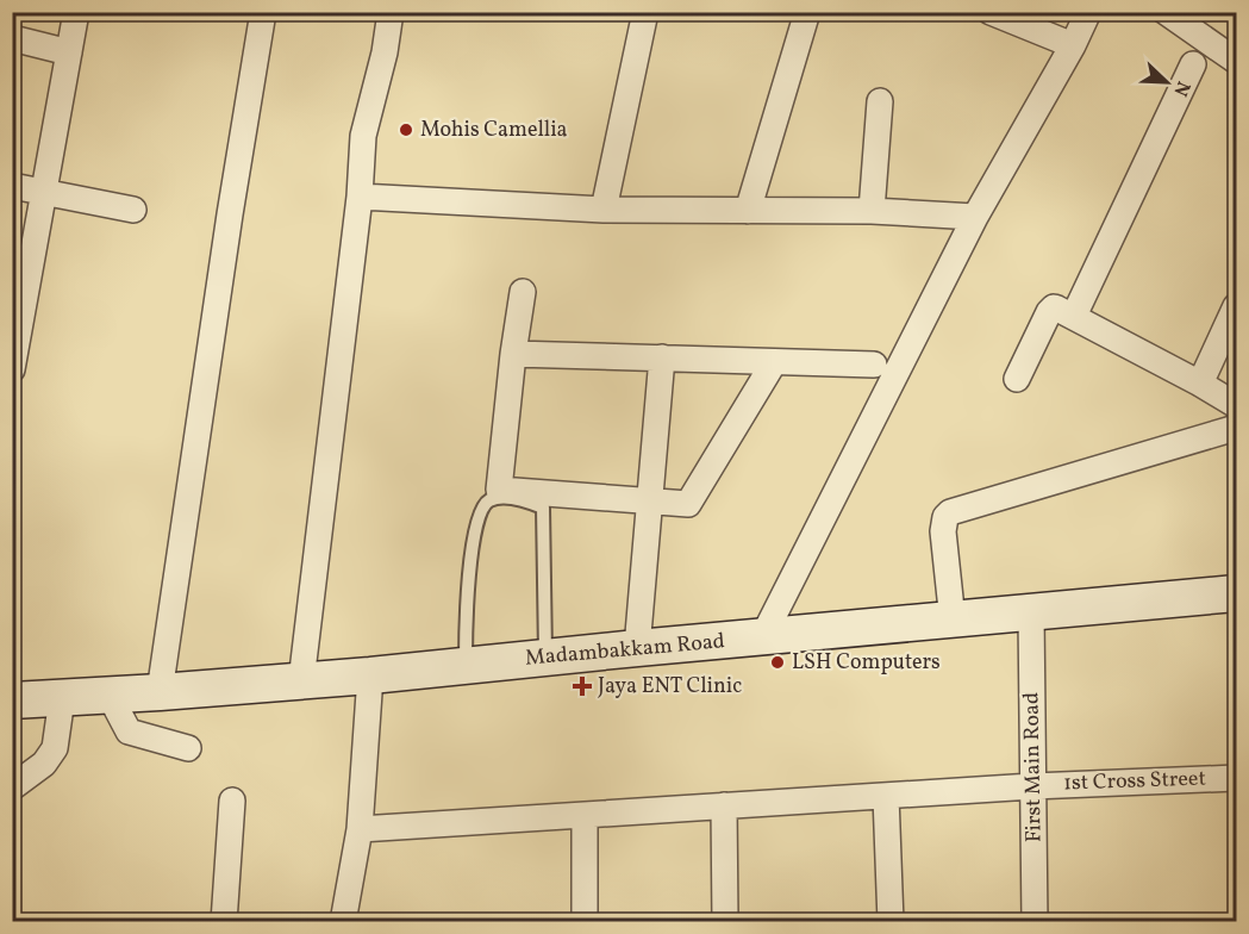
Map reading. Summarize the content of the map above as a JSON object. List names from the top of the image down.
{
  "streets": {
    "street": ["Madambakkam Road", "First Main Road", "1st Cross Street"]
  },
  "crossings": [
    ["Madambakkam Road", "First Main Road"],
    ["First Main Road", "1st Cross Street"]
  ],
  "places": {
    "other": ["Mohis Camellia", "LSH Computers"],
    "health": ["Jaya ENT Clinic"]
  },
  "north": "bottom right"
}
